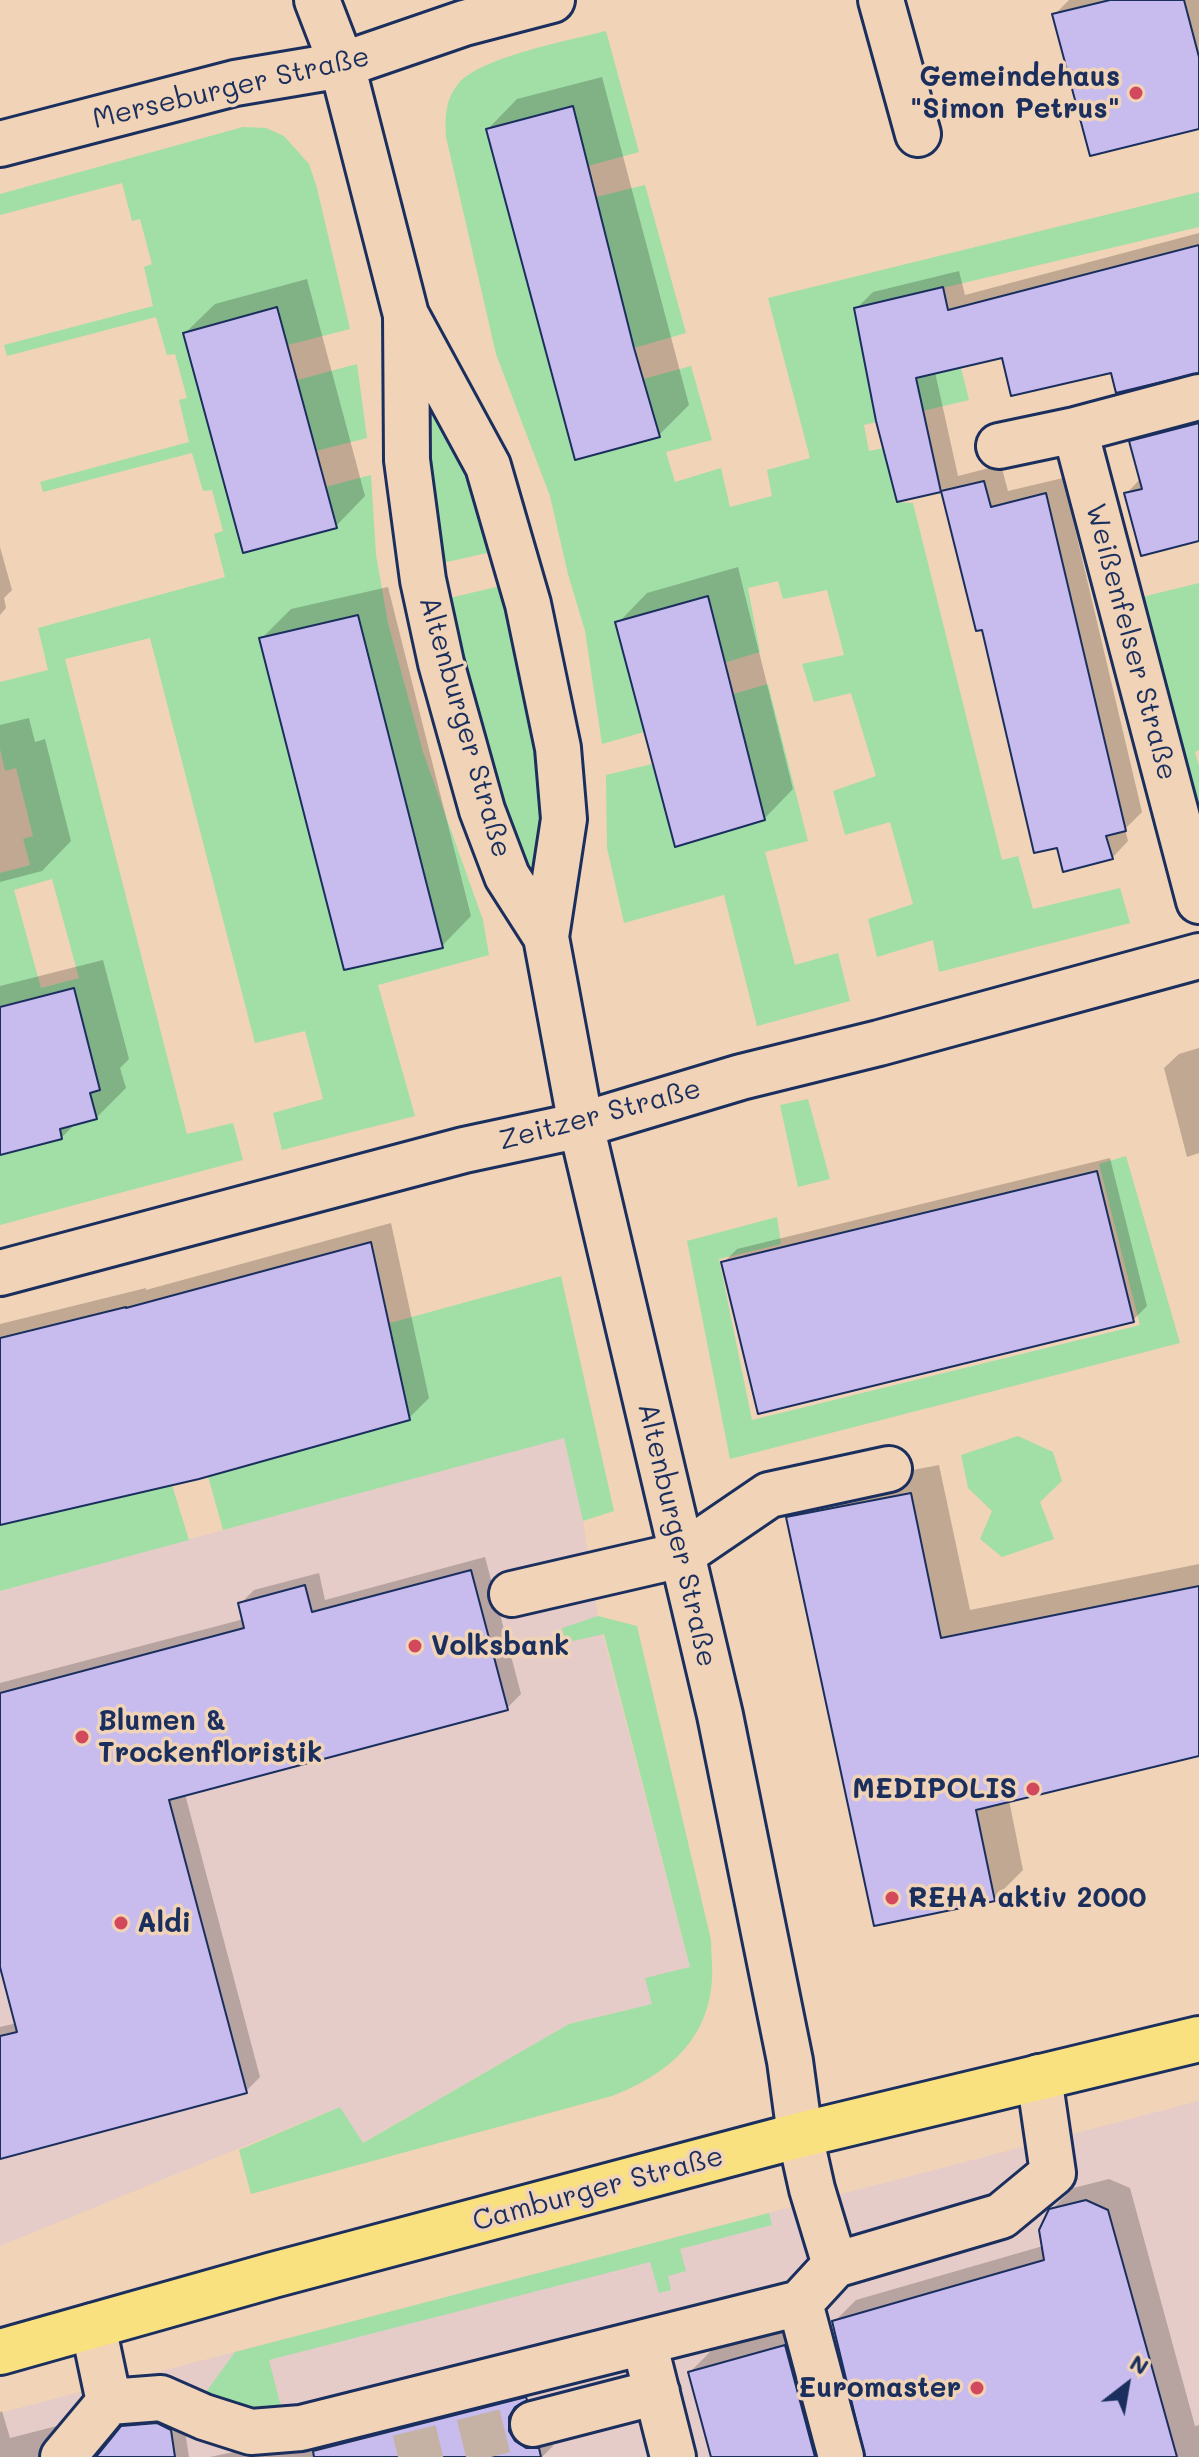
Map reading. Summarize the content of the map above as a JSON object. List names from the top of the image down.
{
  "streets": {
    "main road": ["Camburger Straße"],
    "street": [
      "Merseburger Straße",
      "Weißenfelser Straße",
      "Altenburger Straße",
      "Zeitzer Straße"
    ]
  },
  "crossings": [
    ["Merseburger Straße", "Altenburger Straße"],
    ["Altenburger Straße", "Zeitzer Straße"],
    ["Altenburger Straße", "Camburger Straße"]
  ],
  "places": [
    "Gemeindehaus \"Simon Petrus\"",
    "Volksbank",
    "Blumen & Trockenfloristik",
    "MEDIPOLIS",
    "REHA aktiv 2000",
    "Aldi",
    "Euromaster"
  ],
  "north": "top right"
}
